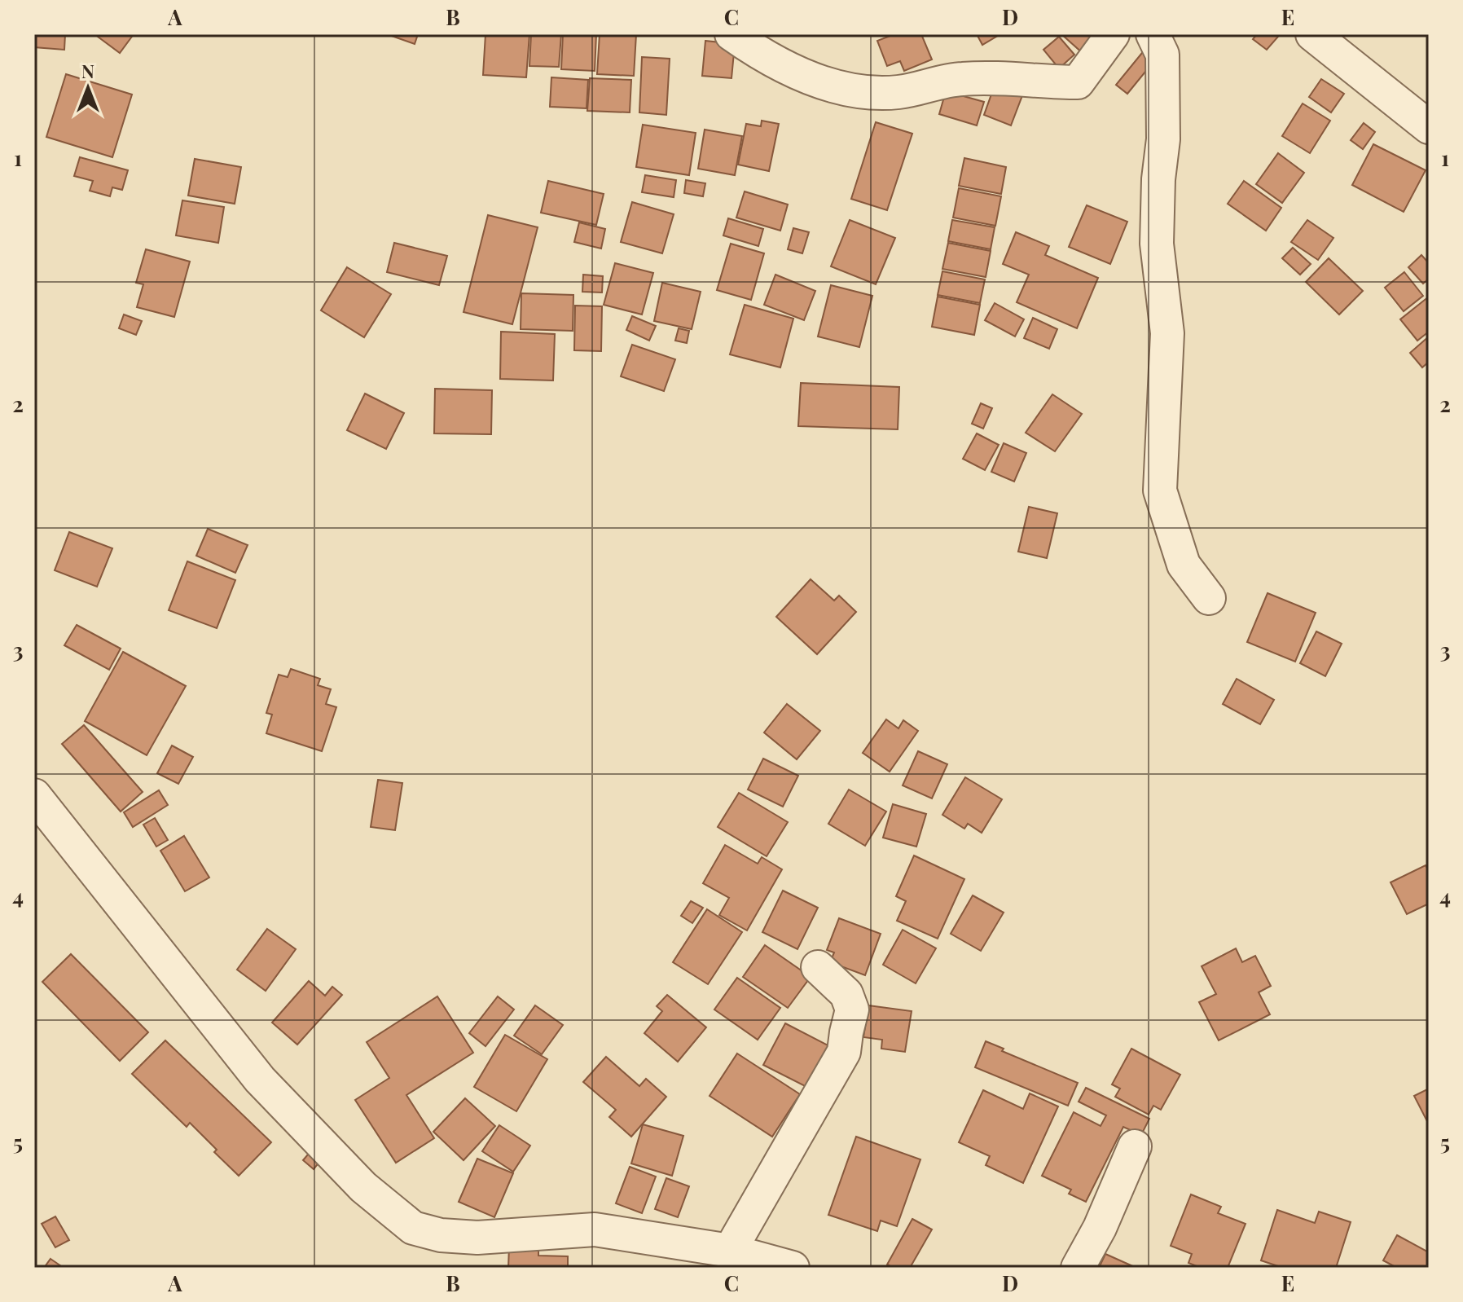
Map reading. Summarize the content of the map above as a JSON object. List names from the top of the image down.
{
  "north": "top",
  "grid": {
    "columns": [
      "A",
      "B",
      "C",
      "D",
      "E"
    ],
    "rows": [
      "1",
      "2",
      "3",
      "4",
      "5"
    ]
  }
}
